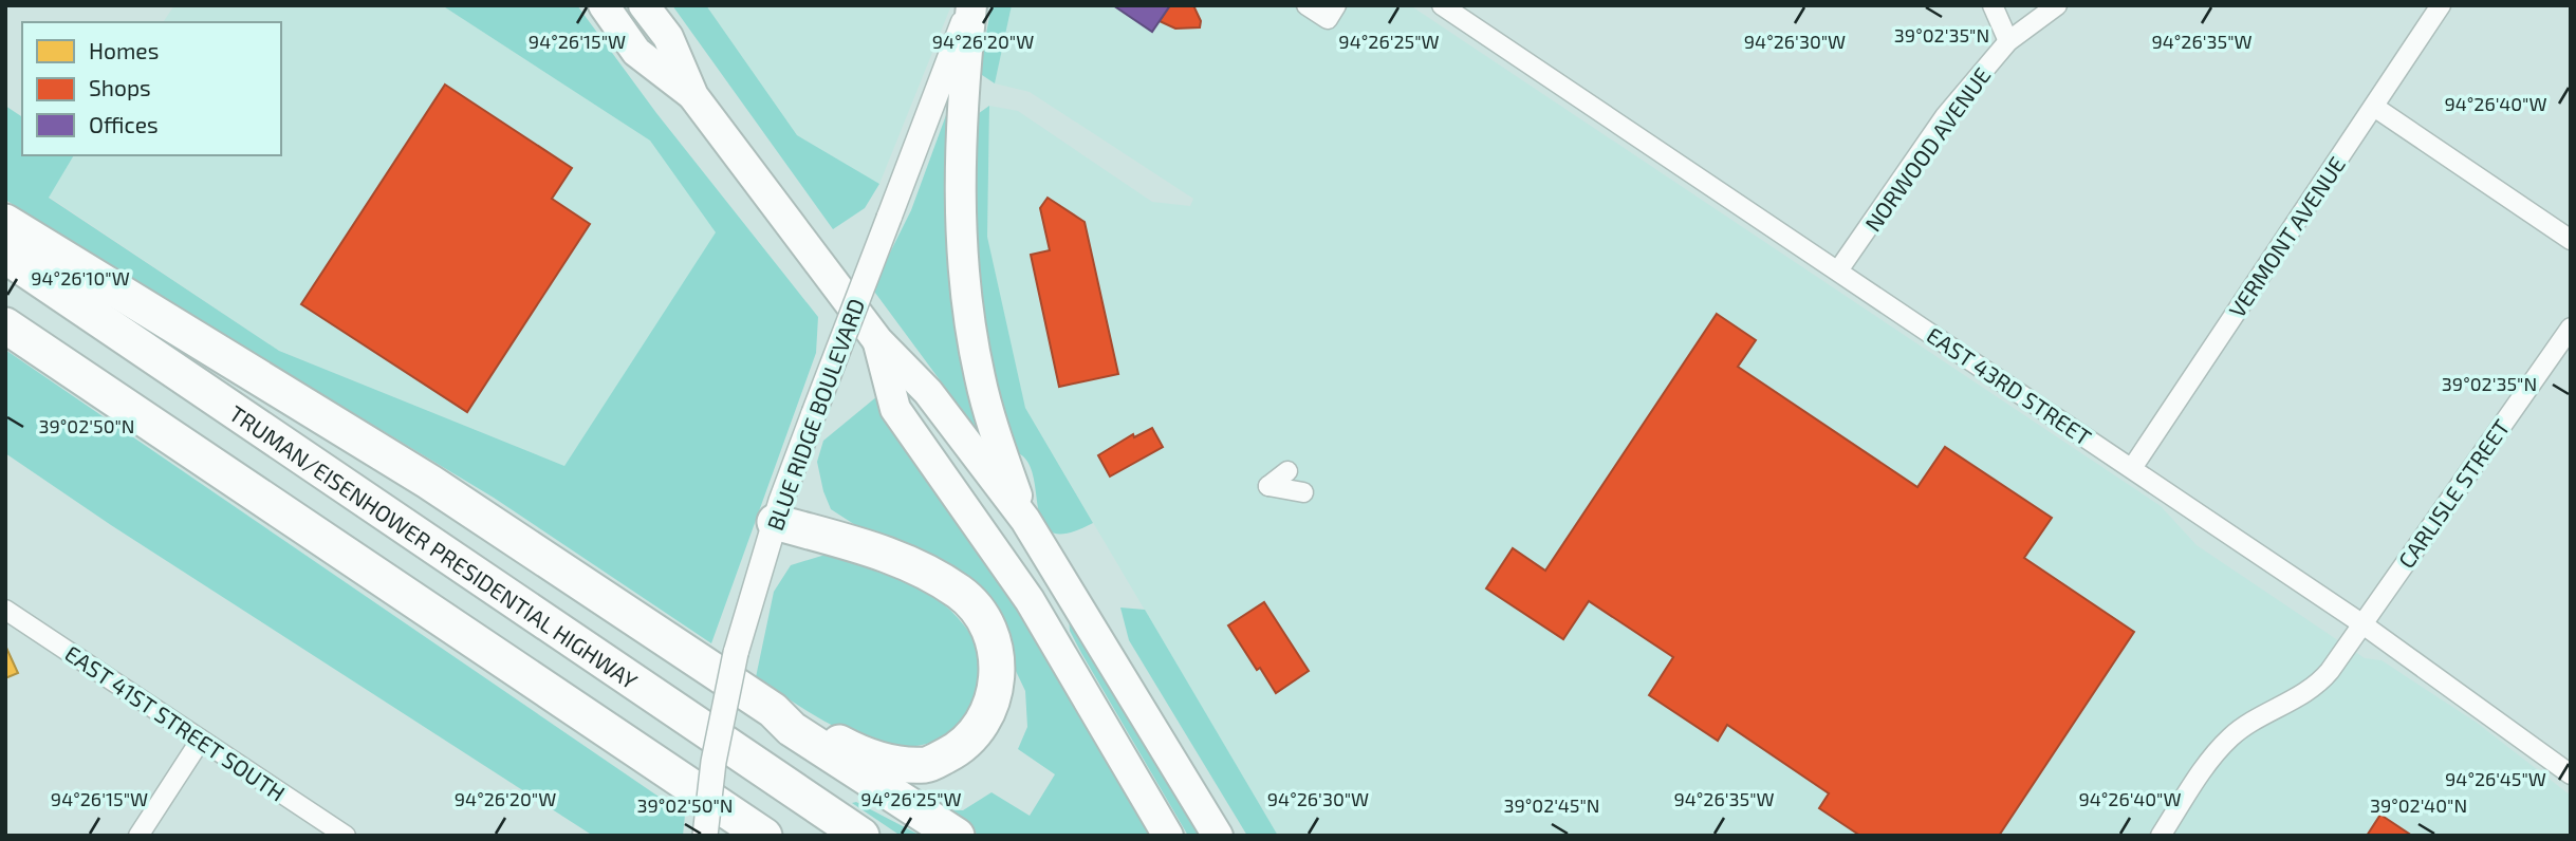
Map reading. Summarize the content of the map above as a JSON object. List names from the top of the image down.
{
  "streets": {
    "highway": ["TRUMAN/EISENHOWER PRESIDENTIAL HIGHWAY"],
    "street": [
      "NORWOOD AVENUE",
      "VERMONT AVENUE",
      "EAST 43RD STREET",
      "BLUE RIDGE BOULEVARD",
      "CARLISLE STREET",
      "EAST 41ST STREET SOUTH"
    ]
  },
  "crossings": [
    ["NORWOOD AVENUE", "EAST 43RD STREET"],
    ["VERMONT AVENUE", "EAST 43RD STREET"],
    ["EAST 43RD STREET", "CARLISLE STREET"]
  ],
  "legend": ["Homes", "Shops", "Offices"],
  "coordinates": [
    "39°02'35\"N",
    "94°26'25\"W",
    "94°26'30\"W",
    "94°26'15\"W",
    "94°26'20\"W",
    "94°26'35\"W",
    "94°26'40\"W",
    "94°26'10\"W",
    "39°02'50\"N",
    "94°26'45\"W",
    "39°02'45\"N",
    "39°02'40\"N"
  ]
}
